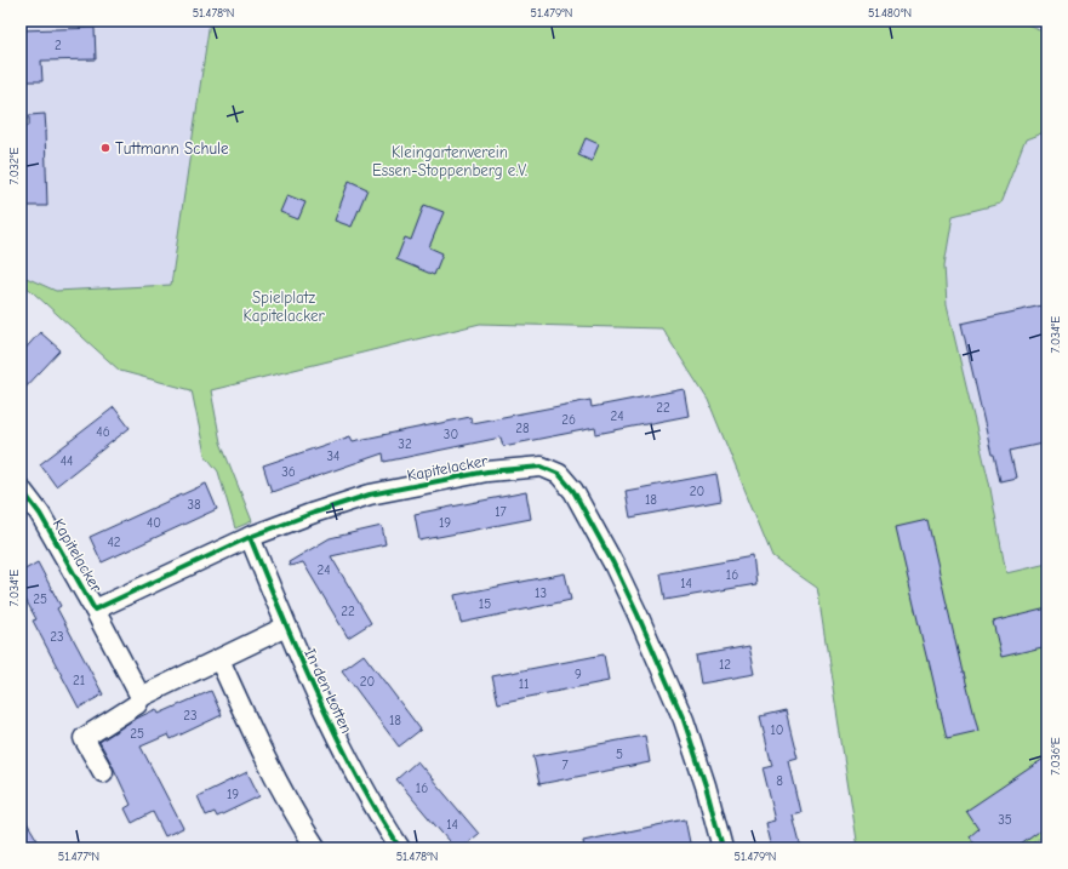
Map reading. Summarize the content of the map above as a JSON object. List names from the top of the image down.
{
  "streets": {
    "street": ["Kapitelacker", "In den Lotten"]
  },
  "crossings": [
    ["Kapitelacker", "In den Lotten"]
  ],
  "parks": ["Kleingartenverein Essen-Stoppenberg e.V.", "Spielplatz Kapitelacker"],
  "places": ["Tuttmann Schule"],
  "house_numbers": [
    "2",
    "22",
    "24",
    "26",
    "28",
    "46",
    "30",
    "32",
    "34",
    "44",
    "36",
    "20",
    "18",
    "38",
    "17",
    "40",
    "19",
    "42",
    "24",
    "16",
    "14",
    "13",
    "25",
    "15",
    "22",
    "23",
    "12",
    "9",
    "21",
    "20",
    "11",
    "23",
    "18",
    "10",
    "25",
    "5",
    "7",
    "8",
    "16",
    "19",
    "35",
    "14"
  ],
  "coordinates": [
    "51.478°N",
    "51.479°N",
    "51.480°N",
    "7.032°E",
    "7.034°E",
    "7.036°E",
    "51.477°N"
  ]
}
